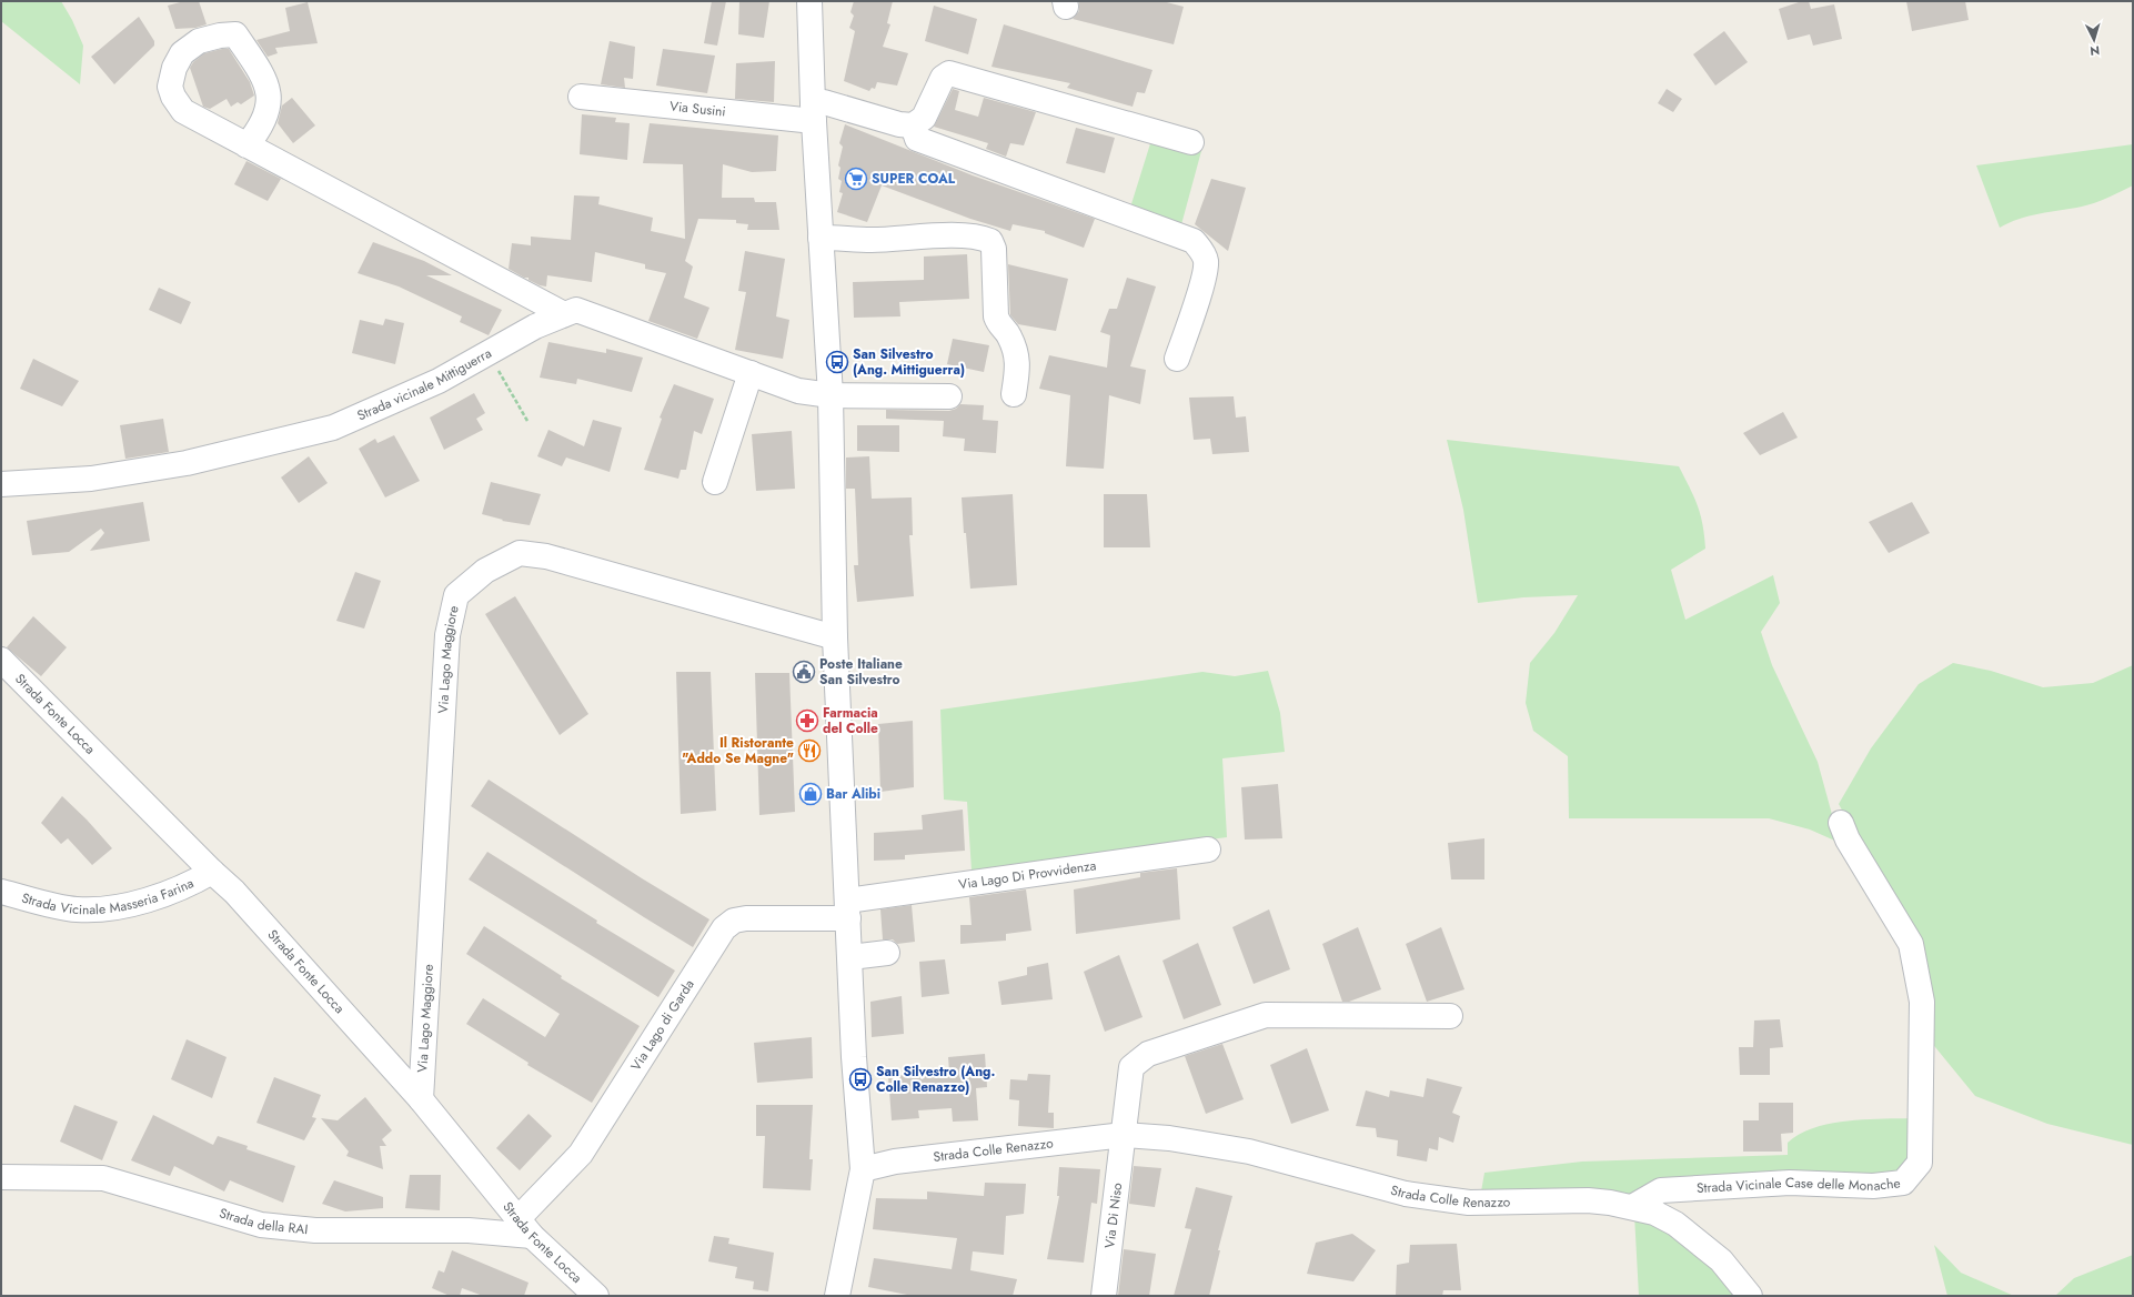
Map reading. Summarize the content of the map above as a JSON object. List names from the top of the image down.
{
  "streets": {
    "street": [
      "Via Susini",
      "Strada vicinale Mittiguerra",
      "Via Lago Maggiore",
      "Strada Fonte Locca",
      "Via Lago Di Provvidenza",
      "Strada Vicinale Masseria Farina",
      "Via Lago di Garda",
      "Strada Colle Renazzo",
      "Strada Vicinale Case delle Monache",
      "Via Di Niso",
      "Strada della RAI"
    ]
  },
  "crossings": [
    ["Via Lago Maggiore", "Strada Fonte Locca"],
    ["Strada Fonte Locca", "Strada Vicinale Masseria Farina"],
    ["Strada Fonte Locca", "Via Lago di Garda"],
    ["Strada Fonte Locca", "Strada della RAI"],
    ["Via Lago Di Provvidenza", "Via Lago di Garda"],
    ["Via Lago di Garda", "Strada della RAI"],
    ["Strada Colle Renazzo", "Strada Vicinale Case delle Monache"],
    ["Strada Colle Renazzo", "Via Di Niso"]
  ],
  "places": {
    "supermarket": ["SUPER COAL"],
    "bus stop": ["San Silvestro (Ang. Mittiguerra)", "San Silvestro (Ang. Colle Renazzo)"],
    "public building": ["Poste Italiane San Silvestro"],
    "pharmacy": ["Farmacia del Colle"],
    "restaurant": ["Il Ristorante \"Addo Se Magne\""],
    "shop": ["Bar Alibi"]
  },
  "north": "bottom"
}
